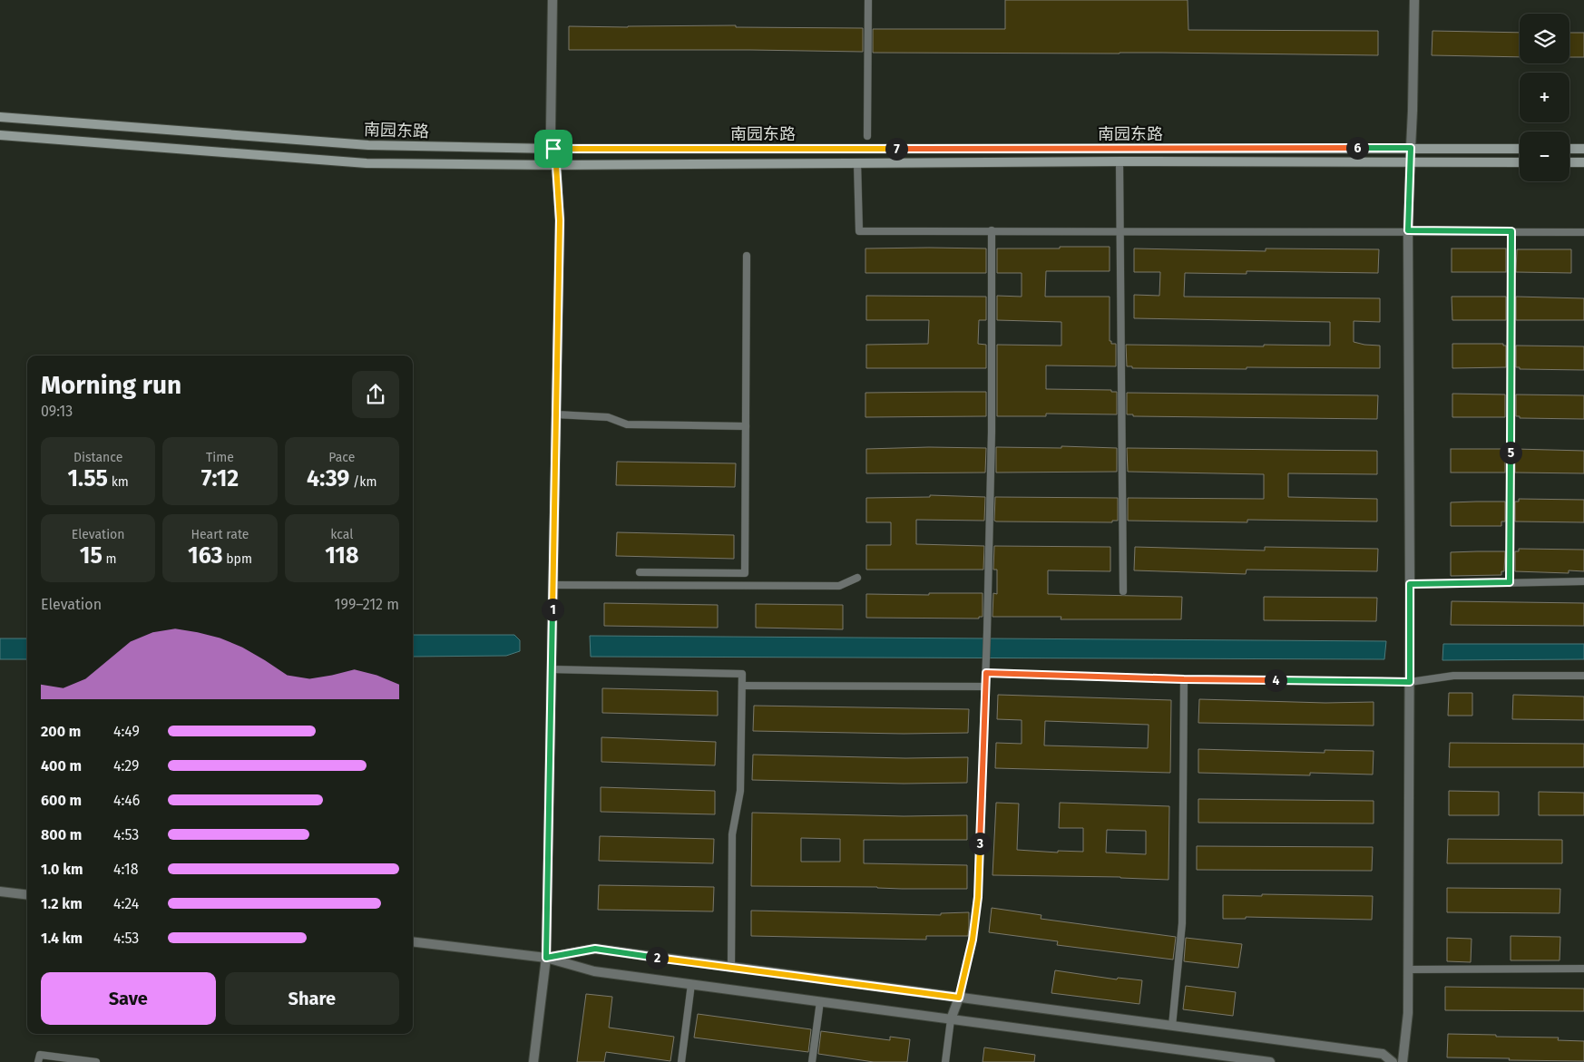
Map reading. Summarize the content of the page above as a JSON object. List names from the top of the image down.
{
  "streets": {
    "main road": ["南园东路"]
  },
  "page": {
    "map_buttons": ["+", "−"],
    "pins": [
      "6",
      "7",
      "5",
      "1",
      "4",
      "3",
      "2"
    ],
    "heading": ["Morning run", "09:13"],
    "stats": [
      ["Distance", "1.55 km"],
      ["Time", "7:12"],
      ["Pace", "4:39 /km"],
      ["Elevation", "15 m"],
      ["Heart rate", "163 bpm"],
      ["kcal", "118"]
    ],
    "chart": ["Elevation", "199–212 m"],
    "list": [
      {
        "name": "200 m",
        "note": "4:49"
      },
      {
        "name": "400 m",
        "note": "4:29"
      },
      {
        "name": "600 m",
        "note": "4:46"
      },
      {
        "name": "800 m",
        "note": "4:53"
      },
      {
        "name": "1.0 km",
        "note": "4:18"
      },
      {
        "name": "1.2 km",
        "note": "4:24"
      },
      {
        "name": "1.4 km",
        "note": "4:53"
      }
    ],
    "buttons": ["Save", "Share"]
  }
}
